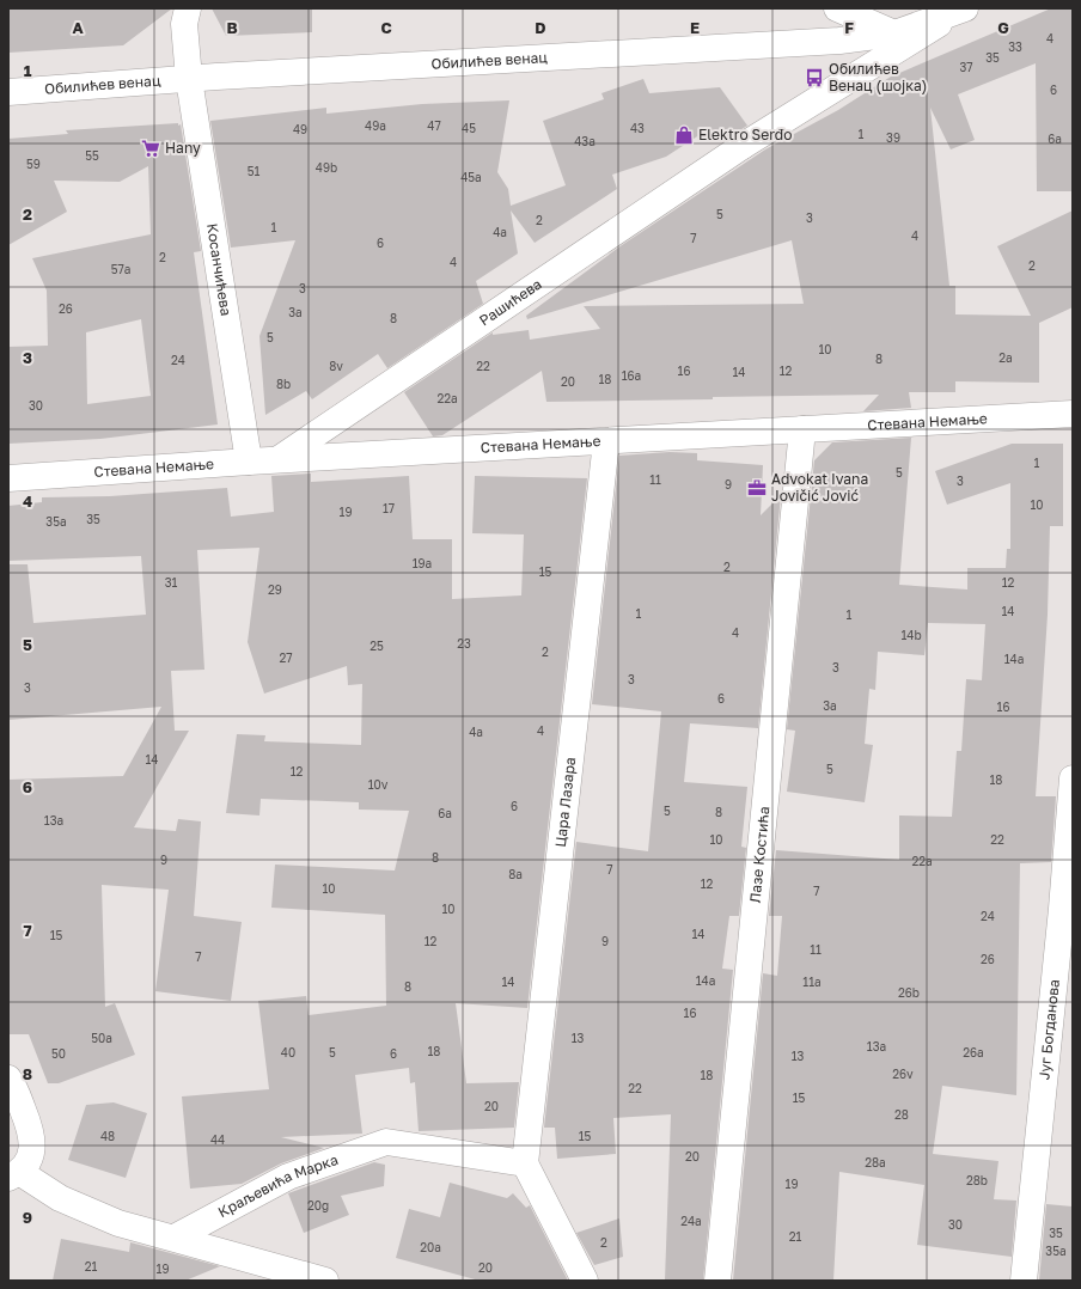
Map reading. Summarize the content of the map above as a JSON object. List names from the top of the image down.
{
  "streets": {
    "street": [
      "Обилићев венац",
      "Косанчићева",
      "Рашићева",
      "Стевана Немање",
      "Цара Лазара",
      "Лазе Костића",
      "Југ Богданова",
      "Краљевића Марка"
    ]
  },
  "crossings": [
    ["Обилићев венац", "Косанчићева"],
    ["Обилићев венац", "Рашићева"],
    ["Косанчићева", "Стевана Немање"],
    ["Рашићева", "Стевана Немање"],
    ["Стевана Немање", "Цара Лазара"],
    ["Стевана Немање", "Лазе Костића"],
    ["Цара Лазара", "Краљевића Марка"]
  ],
  "places": {
    "bus stop": ["Обилићев Венац (шојка)"],
    "shop": ["Elektro Serđo"],
    "supermarket": ["Hany"],
    "office": ["Advokat Ivana Jovičić Jović"]
  },
  "house_numbers": [
    "4",
    "33",
    "35",
    "37",
    "6",
    "49a",
    "47",
    "45",
    "43",
    "49",
    "1",
    "39",
    "6a",
    "43a",
    "55",
    "59",
    "49b",
    "51",
    "45a",
    "5",
    "3",
    "2",
    "1",
    "4a",
    "4",
    "7",
    "6",
    "2",
    "4",
    "2",
    "57a",
    "3",
    "26",
    "3a",
    "8",
    "5",
    "10",
    "2a",
    "8",
    "24",
    "8v",
    "22",
    "16",
    "12",
    "14",
    "16a",
    "18",
    "20",
    "8b",
    "22a",
    "30",
    "1",
    "5",
    "11",
    "3",
    "9",
    "10",
    "17",
    "19",
    "35",
    "35a",
    "19a",
    "2",
    "15",
    "31",
    "12",
    "29",
    "14",
    "1",
    "1",
    "4",
    "14b",
    "23",
    "25",
    "2",
    "27",
    "14a",
    "3",
    "3",
    "3",
    "6",
    "3a",
    "16",
    "4",
    "4a",
    "14",
    "5",
    "12",
    "18",
    "10v",
    "6",
    "5",
    "8",
    "6a",
    "13a",
    "10",
    "22",
    "8",
    "9",
    "22a",
    "7",
    "8a",
    "12",
    "10",
    "7",
    "10",
    "24",
    "14",
    "15",
    "12",
    "9",
    "11",
    "7",
    "26",
    "14a",
    "14",
    "11a",
    "8",
    "26b",
    "16",
    "50a",
    "13",
    "13a",
    "18",
    "40",
    "5",
    "26a",
    "50",
    "6",
    "13",
    "26v",
    "18",
    "22",
    "15",
    "20",
    "28",
    "48",
    "15",
    "44",
    "20",
    "28a",
    "28b",
    "19",
    "20g",
    "24a",
    "30",
    "35",
    "21",
    "2",
    "20a",
    "35a",
    "21",
    "20",
    "19"
  ],
  "grid": {
    "columns": [
      "A",
      "B",
      "C",
      "D",
      "E",
      "F",
      "G"
    ],
    "rows": [
      "1",
      "2",
      "3",
      "4",
      "5",
      "6",
      "7",
      "8",
      "9"
    ]
  }
}
